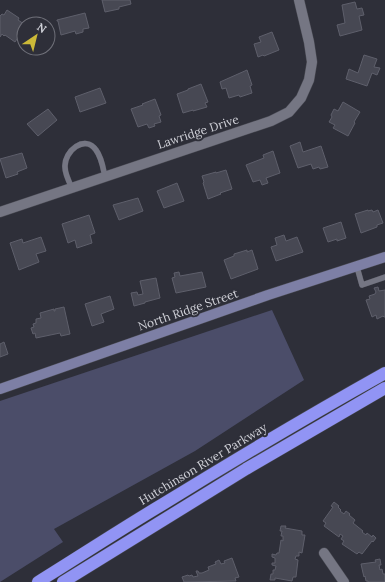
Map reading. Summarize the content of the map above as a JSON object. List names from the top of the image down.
{
  "streets": {
    "highway": ["Hutchinson River Parkway"],
    "street": ["Lawridge Drive", "North Ridge Street"]
  },
  "north": "top right"
}
